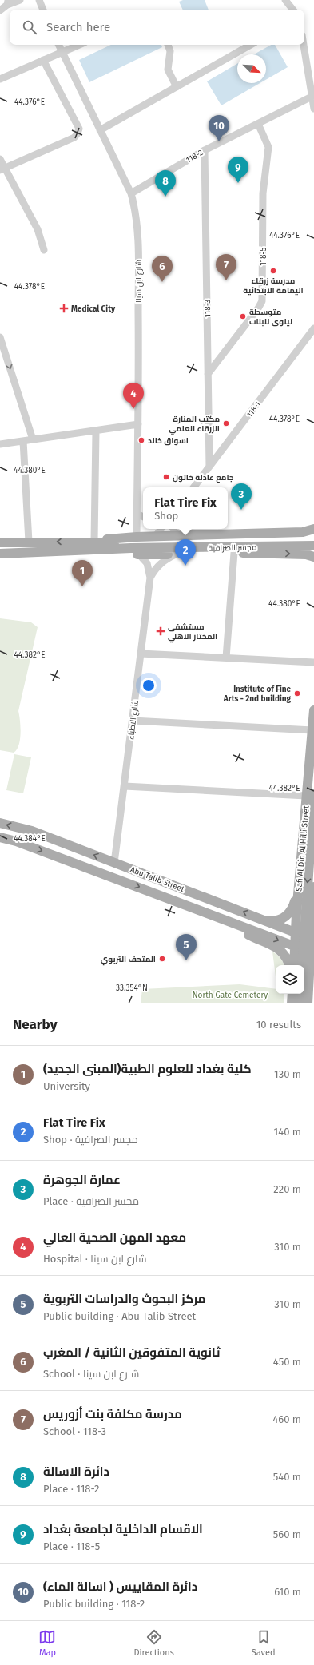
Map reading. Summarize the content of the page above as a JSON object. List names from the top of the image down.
{
  "streets": {
    "main road": ["مجسر الصرافية", "Safi Al Din Al Hilli Street", "Abu Talib Street"],
    "street": [
      "118-2",
      "118-5",
      "شارع ابن سينا",
      "118-3",
      "118-1",
      "شارع الاطباء"
    ]
  },
  "crossings": [
    ["118-2", "118-5"],
    ["118-2", "شارع ابن سينا"],
    ["118-2", "118-3"],
    ["118-5", "118-3"],
    ["شارع ابن سينا", "مجسر الصرافية"],
    ["118-3", "118-1"],
    ["شارع الاطباء", "Abu Talib Street"],
    ["Safi Al Din Al Hilli Street", "Abu Talib Street"]
  ],
  "parks": ["North Gate Cemetery"],
  "places": {
    "other": [
      "مدرسة زرقاء اليمامة الابتدائية",
      "متوسطة نينوى للبنات",
      "مكتب المنارة الزرقاء العلمي",
      "اسواق خالد",
      "جامع عادلة خاتون",
      "Institute of Fine Arts - 2nd building",
      "المتحف التربوي"
    ],
    "health": ["Medical City", "مستشفى المختار الاهلي"]
  },
  "north": "bottom right",
  "page": {
    "search": "Search here",
    "pins": [
      "10",
      "9",
      "8",
      "7",
      "6",
      "4",
      "3",
      "2",
      "1",
      "5"
    ],
    "popup": ["Flat Tire Fix", "Shop"],
    "heading": ["Nearby", "10 results"],
    "list": [
      {
        "mark": "1",
        "name": "كلية بغداد للعلوم الطبية(المبنى الجديد)",
        "note": "University",
        "value": "130 m"
      },
      {
        "mark": "2",
        "name": "Flat Tire Fix",
        "note": "Shop · مجسر الصرافية",
        "value": "140 m"
      },
      {
        "mark": "3",
        "name": "عمارة الجوهرة",
        "note": "Place · مجسر الصرافية",
        "value": "220 m"
      },
      {
        "mark": "4",
        "name": "معهد المهن الصحية العالي",
        "note": "Hospital · شارع ابن سينا",
        "value": "310 m"
      },
      {
        "mark": "5",
        "name": "مركز البحوث والدراسات التربوية",
        "note": "Public building · Abu Talib Street",
        "value": "310 m"
      },
      {
        "mark": "6",
        "name": "ثانوية المتفوقين الثانية / المغرب",
        "note": "School · شارع ابن سينا",
        "value": "450 m"
      },
      {
        "mark": "7",
        "name": "مدرسة مكلفة بنت أزوريس",
        "note": "School · 118-3",
        "value": "460 m"
      },
      {
        "mark": "8",
        "name": "دائرة الاسالة",
        "note": "Place · 118-2",
        "value": "540 m"
      },
      {
        "mark": "9",
        "name": "الاقسام الداخلية لجامعة بغداد",
        "note": "Place · 118-5",
        "value": "560 m"
      },
      {
        "mark": "10",
        "name": "دائرة المقاييس ( اسالة الماء)",
        "note": "Public building · 118-2",
        "value": "610 m"
      }
    ],
    "nav": ["Map", "Directions", "Saved"]
  },
  "coordinates": [
    "44.376°E",
    "44.378°E",
    "44.380°E",
    "44.382°E",
    "44.384°E",
    "33.354°N"
  ]
}
